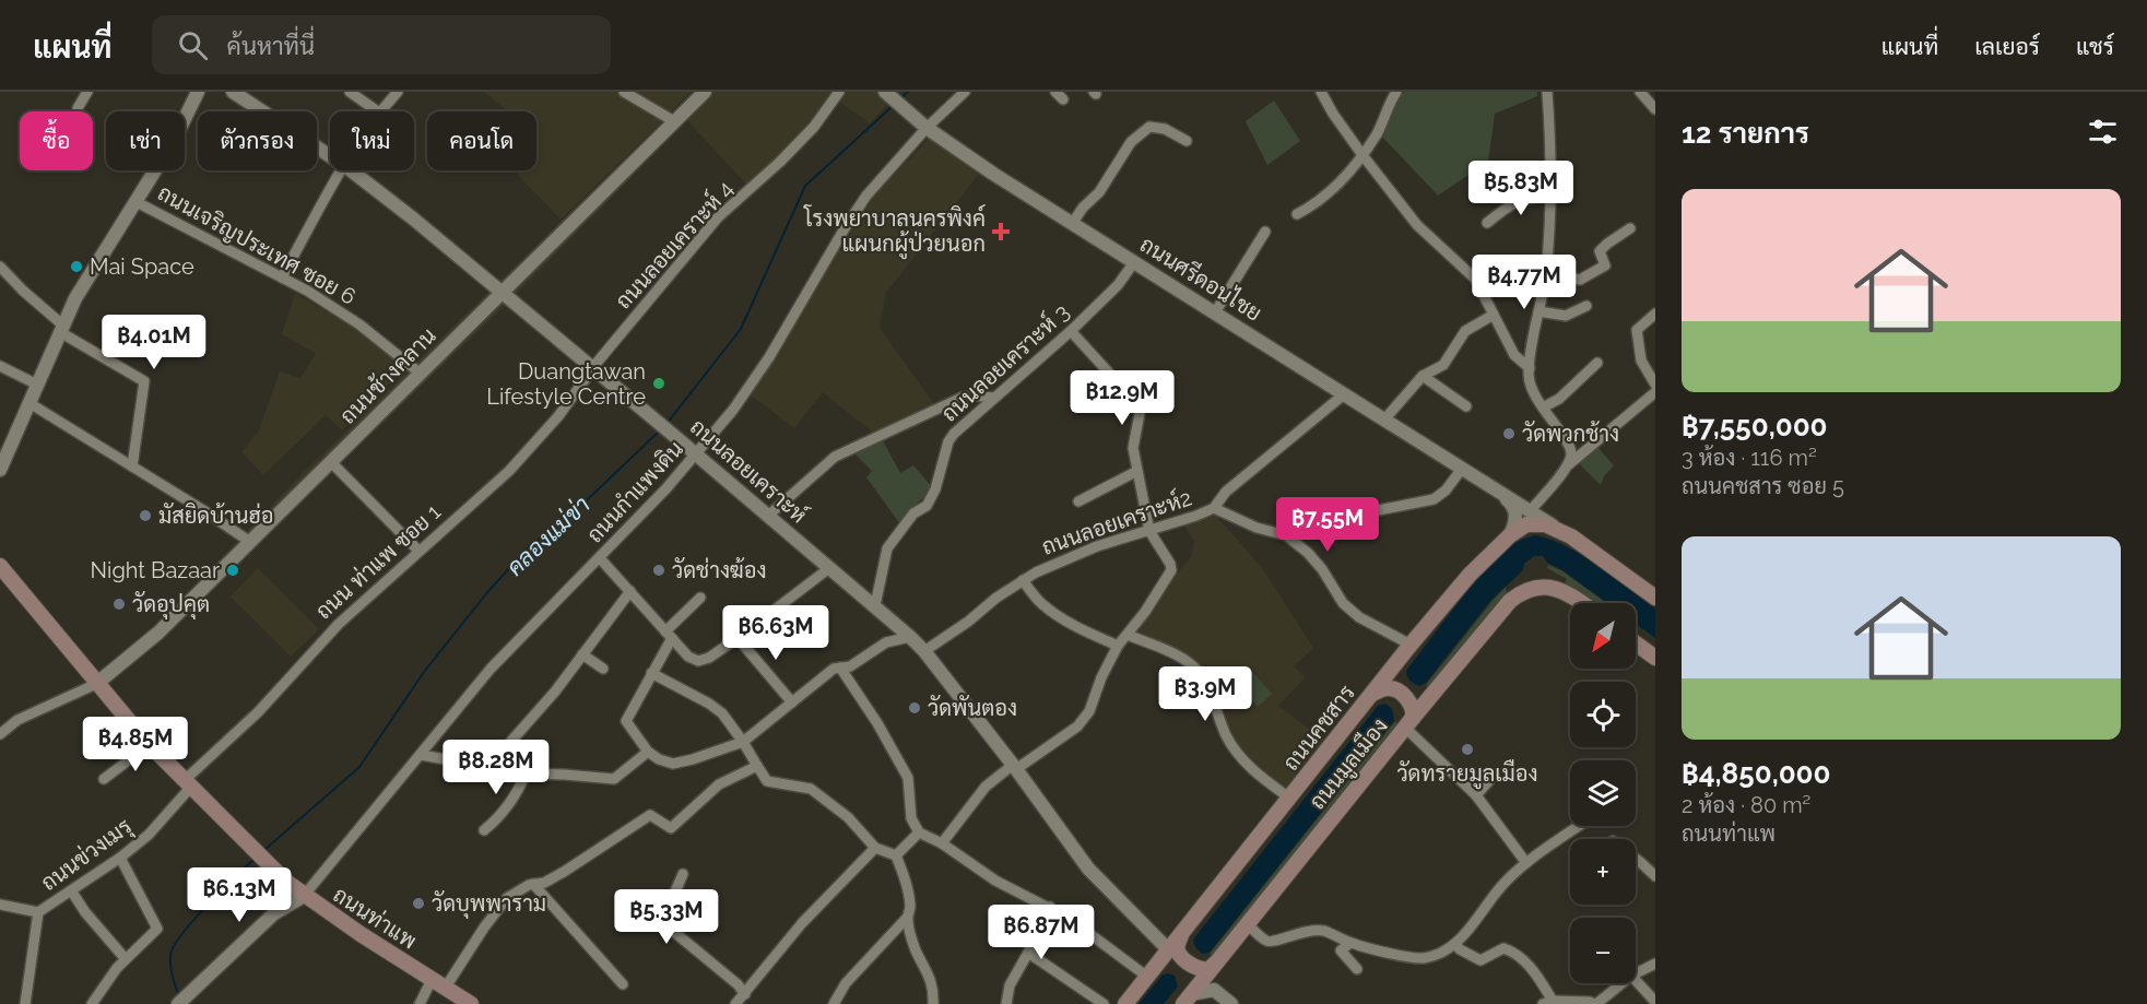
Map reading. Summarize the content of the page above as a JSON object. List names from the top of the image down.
{
  "streets": {
    "main road": ["ถนนคชสาร", "ถนนมูลเมือง", "ถนนท่าแพ"],
    "street": [
      "ถนนเจริญประเทศ ซอย 6",
      "ถนนลอยเคราะห์ 4",
      "ถนนศรีดอนไชย",
      "ถนนลอยเคราะห์ 3",
      "ถนนช้างคลาน",
      "ถนนลอยเคราะห์",
      "ถนนกำแพงดิน",
      "ถนนลอยเคราะห์2",
      "ถนน ท่าแพ ซอย 1",
      "ถนนข่วงเมรุ"
    ]
  },
  "crossings": [
    ["ถนนเจริญประเทศ ซอย 6", "ถนนช้างคลาน"],
    ["ถนนลอยเคราะห์ 4", "ถนนลอยเคราะห์"],
    ["ถนนลอยเคราะห์ 4", "ถนน ท่าแพ ซอย 1"],
    ["ถนนศรีดอนไชย", "ถนนลอยเคราะห์ 3"],
    ["ถนนศรีดอนไชย", "ถนนกำแพงดิน"],
    ["ถนนศรีดอนไชย", "ถนนลอยเคราะห์2"],
    ["ถนนศรีดอนไชย", "ถนนคชสาร"],
    ["ถนนลอยเคราะห์ 3", "ถนนลอยเคราะห์"],
    ["ถนนช้างคลาน", "ถนนลอยเคราะห์"],
    ["ถนนช้างคลาน", "ถนนท่าแพ"],
    ["ถนนลอยเคราะห์", "ถนนกำแพงดิน"],
    ["ถนนลอยเคราะห์", "ถนนลอยเคราะห์2"],
    ["ถนนลอยเคราะห์", "ถนน ท่าแพ ซอย 1"],
    ["ถนนลอยเคราะห์", "ถนนคชสาร"],
    ["ถนนกำแพงดิน", "ถนนท่าแพ"],
    ["ถนน ท่าแพ ซอย 1", "ถนนข่วงเมรุ"],
    ["ถนน ท่าแพ ซอย 1", "ถนนท่าแพ"],
    ["ถนนข่วงเมรุ", "ถนนท่าแพ"]
  ],
  "water": ["คลองแม่ข่า"],
  "places": {
    "health": ["โรงพยาบาลนครพิงค์ แผนกผู้ป่วยนอก"],
    "other": [
      "Mai Space",
      "Duangtawan Lifestyle Centre",
      "วัดพวกช้าง",
      "มัสยิดบ้านฮ่อ",
      "Night Bazaar",
      "วัดช่างฆ้อง",
      "วัดอุปคุต",
      "วัดพันตอง",
      "วัดทรายมูลเมือง",
      "วัดบุพพาราม"
    ]
  },
  "north": "bottom left",
  "page": {
    "header": "แผนที่",
    "search": "ค้นหาที่นี่",
    "nav": ["แผนที่", "เลเยอร์", "แชร์"],
    "heading": "12 รายการ",
    "chip": [
      "ซื้อ",
      "เช่า",
      "ตัวกรอง",
      "ใหม่",
      "คอนโด"
    ],
    "price": [
      "฿5.83M",
      "฿4.77M",
      "฿4.01M",
      "฿12.9M",
      "฿7.55M",
      "฿6.63M",
      "฿3.9M",
      "฿4.85M",
      "฿8.28M",
      "฿6.13M",
      "฿5.33M",
      "฿6.87M"
    ],
    "list": [
      {
        "name": "฿7,550,000",
        "note": "3 ห้อง · 116 m² · ถนนคชสาร ซอย 5"
      },
      {
        "name": "฿4,850,000",
        "note": "2 ห้อง · 80 m² · ถนนท่าแพ"
      }
    ],
    "map_buttons": ["+", "−"]
  }
}
